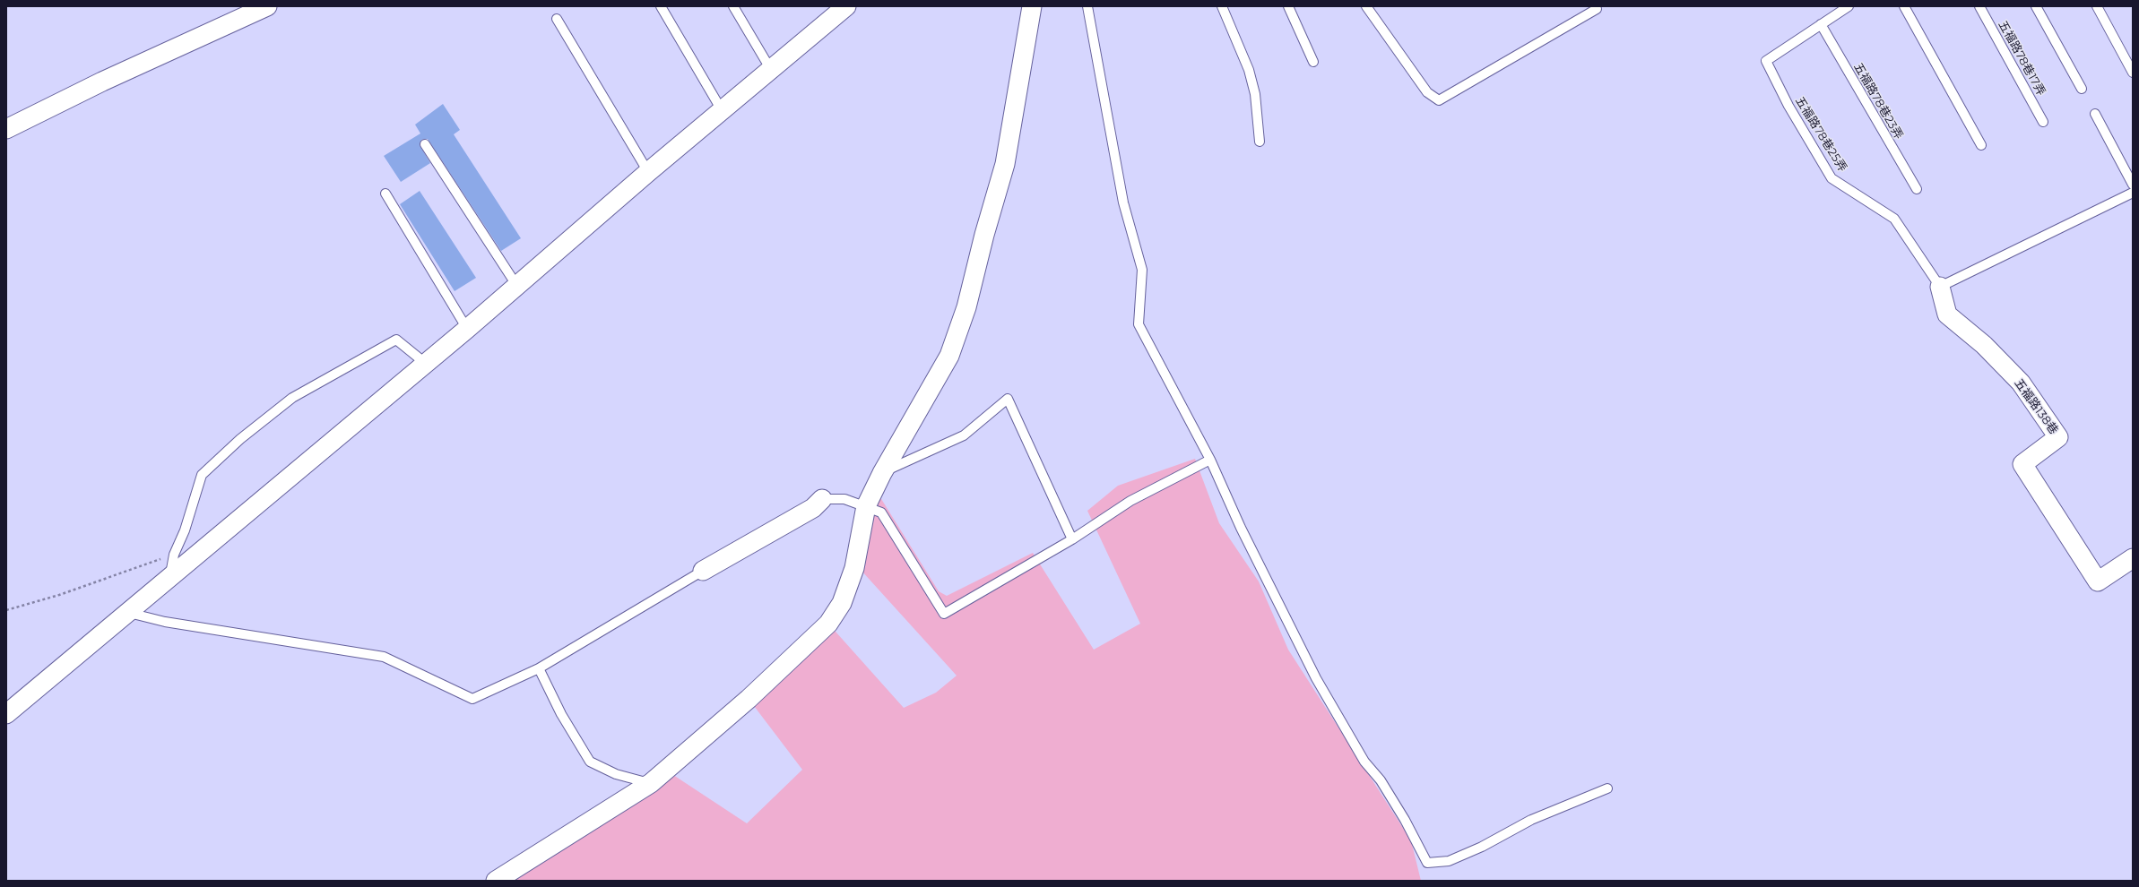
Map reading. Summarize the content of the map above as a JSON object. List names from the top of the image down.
{
  "streets": {
    "street": ["五福路138巷"],
    "lane": ["五福路78巷17弄", "五福路78巷23弄", "五福路78巷25弄"]
  },
  "crossings": [
    ["五福路78巷23弄", "五福路78巷25弄"],
    ["五福路78巷25弄", "五福路138巷"]
  ]
}
